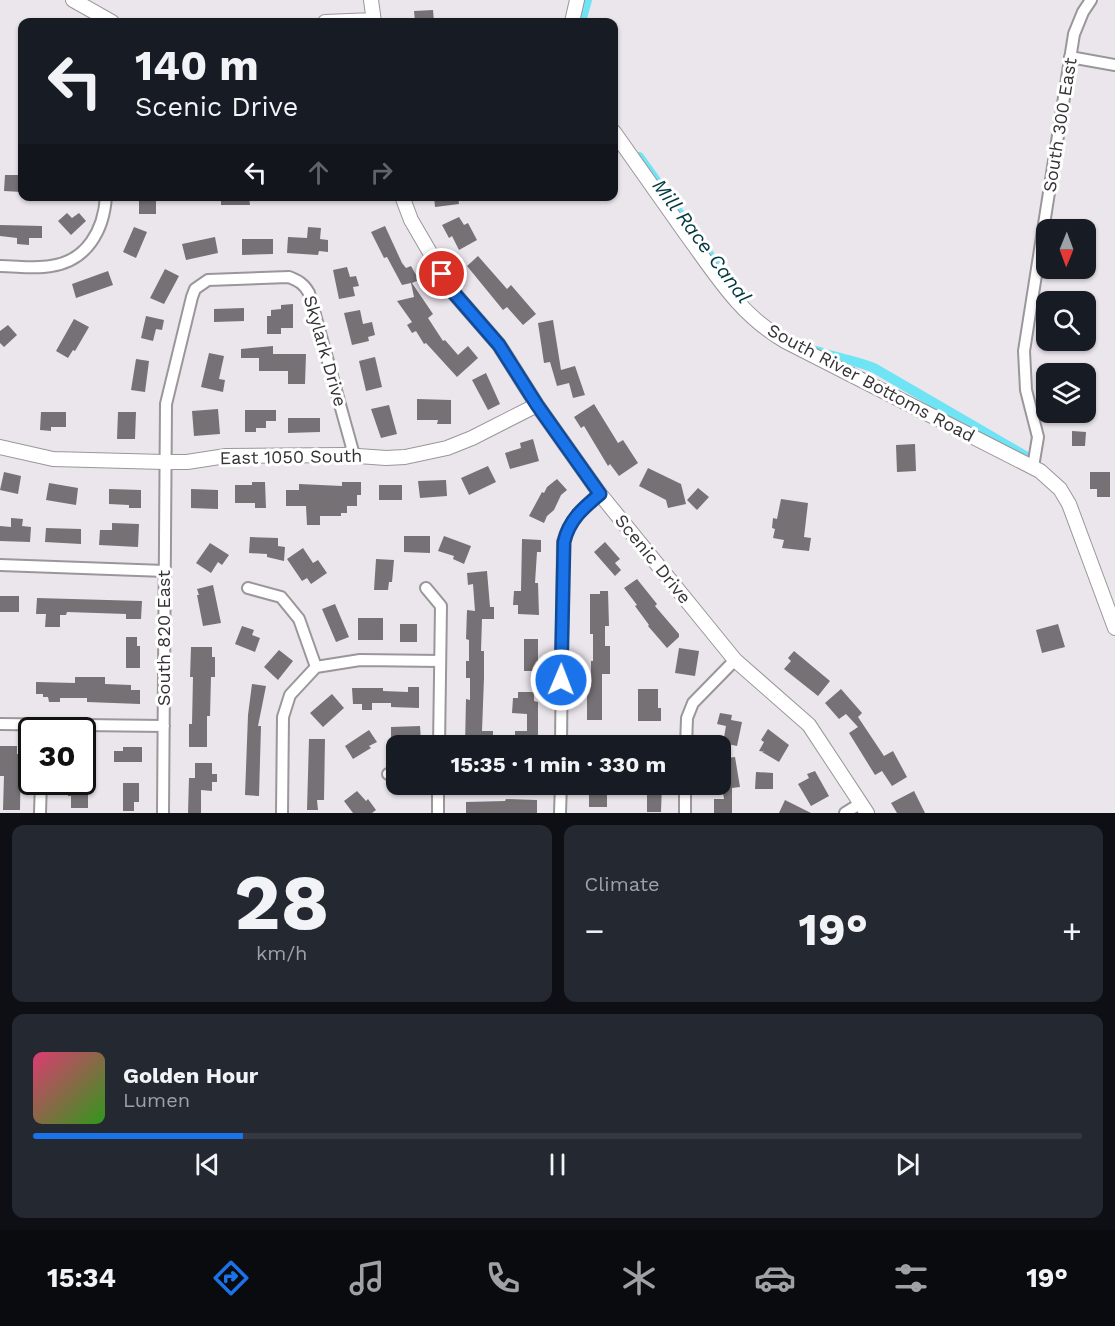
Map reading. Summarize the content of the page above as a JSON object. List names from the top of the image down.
{
  "streets": {
    "street": [
      "South 300 East",
      "Skylark Drive",
      "South River Bottoms Road",
      "East 1050 South",
      "Scenic Drive",
      "South 820 East"
    ]
  },
  "crossings": [
    ["South 300 East", "South River Bottoms Road"],
    ["Skylark Drive", "East 1050 South"],
    ["Skylark Drive", "South 820 East"],
    ["East 1050 South", "Scenic Drive"],
    ["East 1050 South", "South 820 East"]
  ],
  "water": ["Mill Race Canal"],
  "north": "bottom",
  "page": {
    "turn": ["140 m", "Scenic Drive"],
    "limit": "30",
    "trip": "15:35 · 1 min · 330 m",
    "tile": [
      ["28", "km/h"],
      "Climate"
    ],
    "heat": ["−", "19°", "+"],
    "song": ["Golden Hour", "Lumen"],
    "tabs": ["15:34", "19°"]
  }
}
